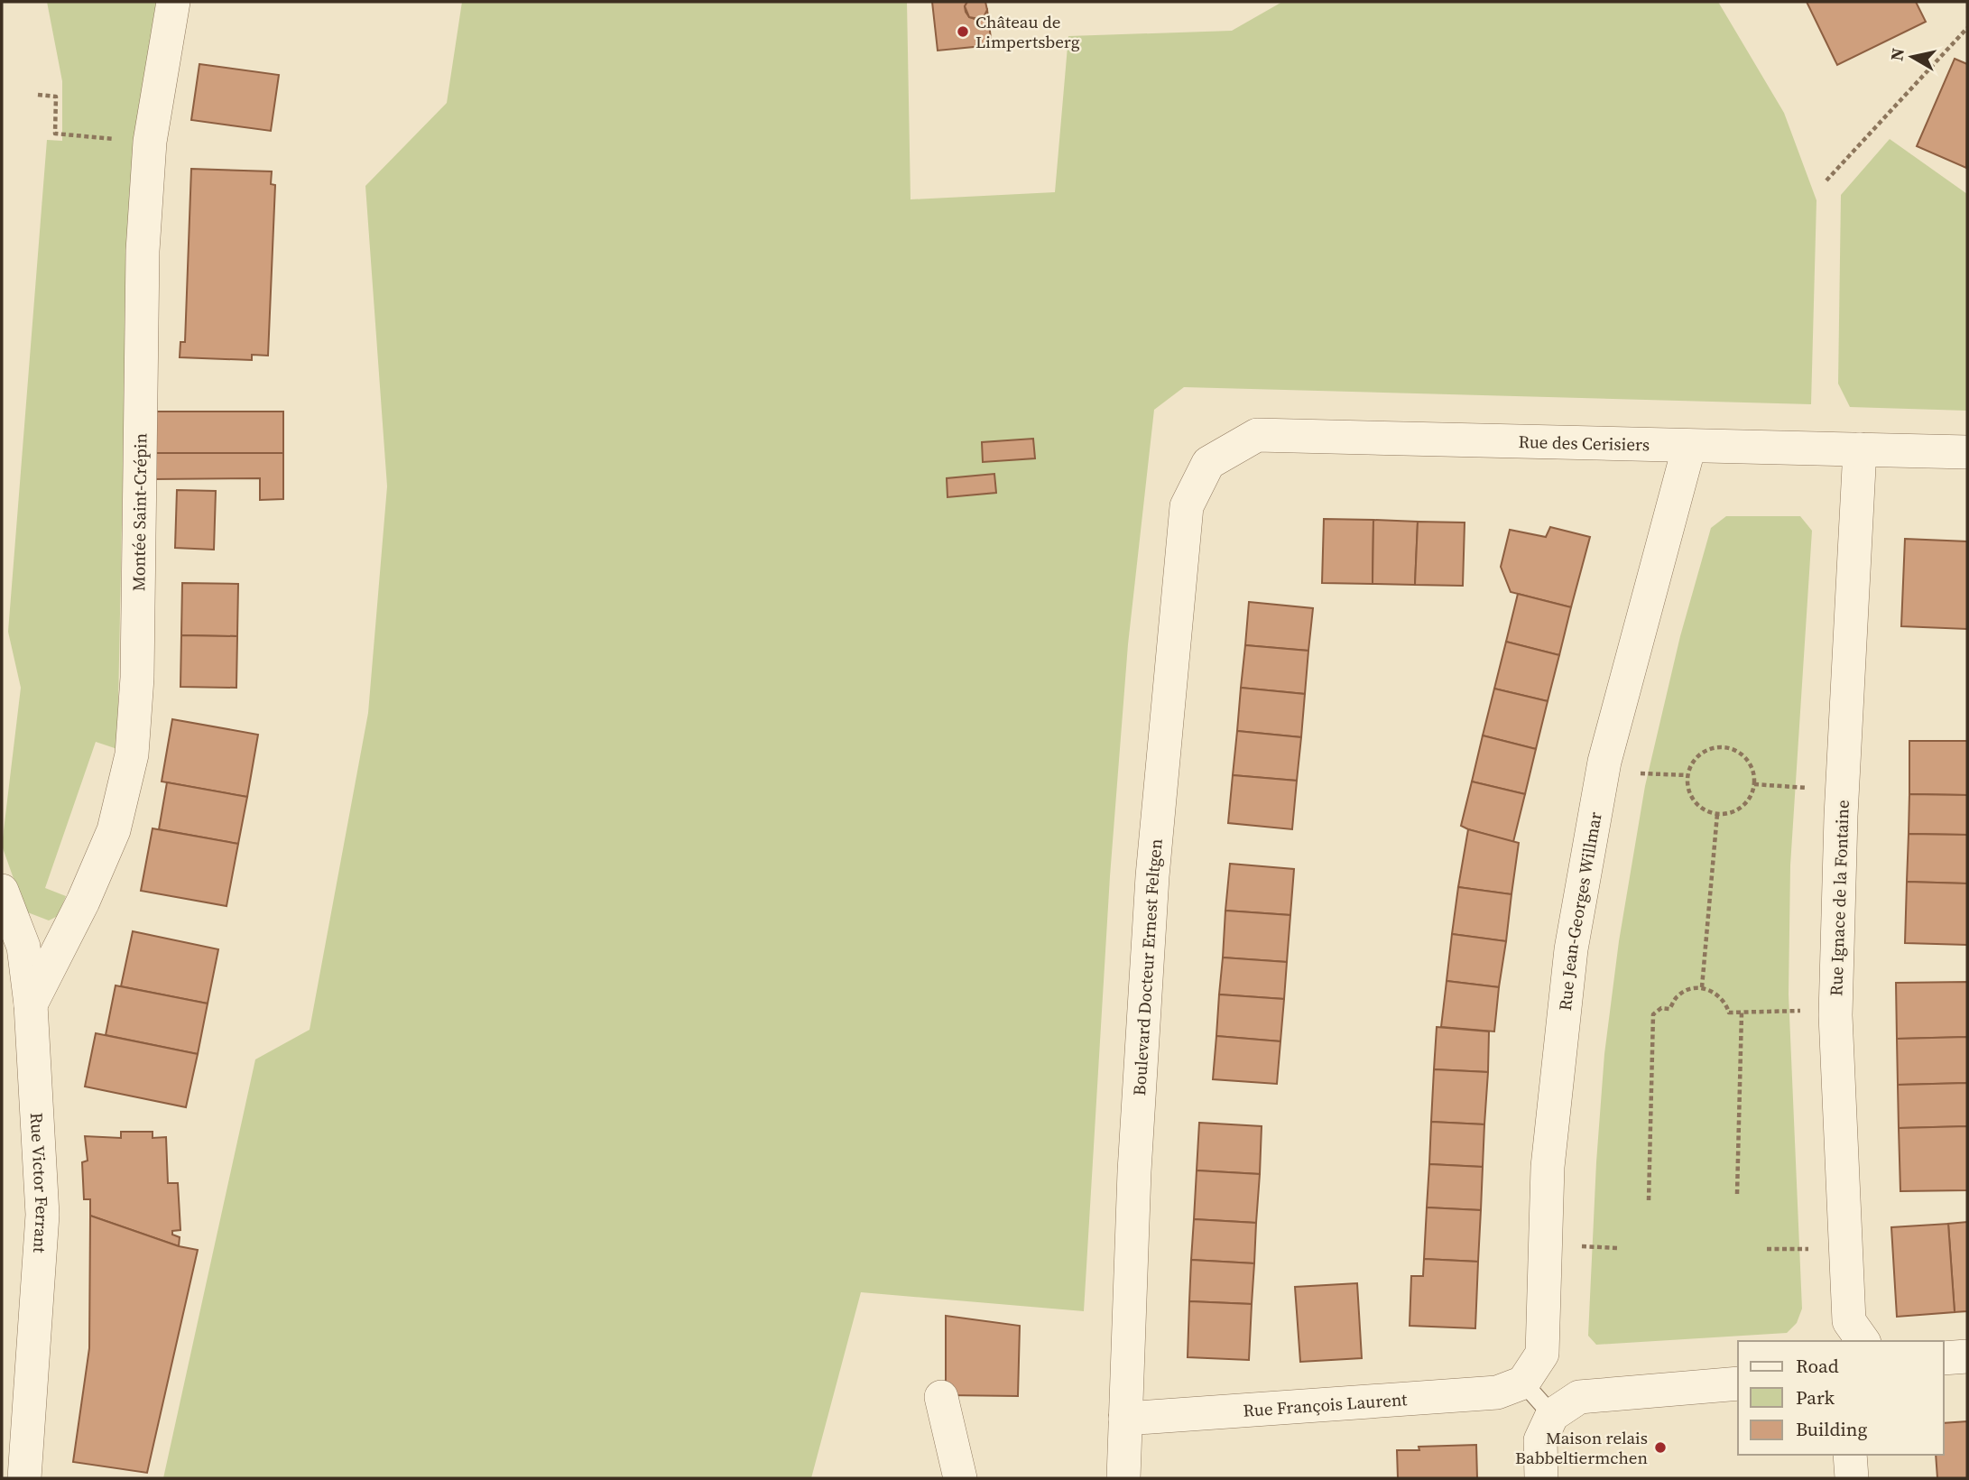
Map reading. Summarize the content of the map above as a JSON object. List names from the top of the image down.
{
  "streets": {
    "street": [
      "Rue des Cerisiers",
      "Montée Saint-Crépin",
      "Rue Ignace de la Fontaine",
      "Rue Jean-Georges Willmar",
      "Boulevard Docteur Ernest Feltgen",
      "Rue Victor Ferrant",
      "Rue François Laurent"
    ]
  },
  "crossings": [
    ["Rue des Cerisiers", "Rue Ignace de la Fontaine"],
    ["Rue des Cerisiers", "Rue Jean-Georges Willmar"],
    ["Rue des Cerisiers", "Boulevard Docteur Ernest Feltgen"],
    ["Montée Saint-Crépin", "Rue Victor Ferrant"],
    ["Rue Jean-Georges Willmar", "Rue François Laurent"],
    ["Boulevard Docteur Ernest Feltgen", "Rue François Laurent"]
  ],
  "places": ["Château de Limpertsberg", "Maison relais Babbeltiermchen"],
  "legend": ["Road", "Park", "Building"],
  "north": "left"
}
